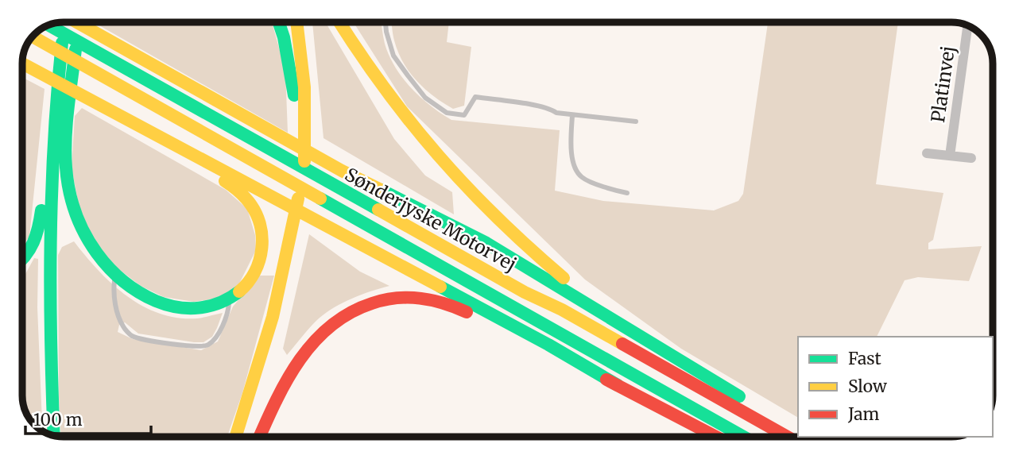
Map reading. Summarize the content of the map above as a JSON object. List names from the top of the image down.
{
  "streets": {
    "main road": ["Sønderjyske Motorvej"],
    "street": ["Platinvej"]
  },
  "legend": ["Fast", "Slow", "Jam"],
  "scale_bar": "100 m"
}
